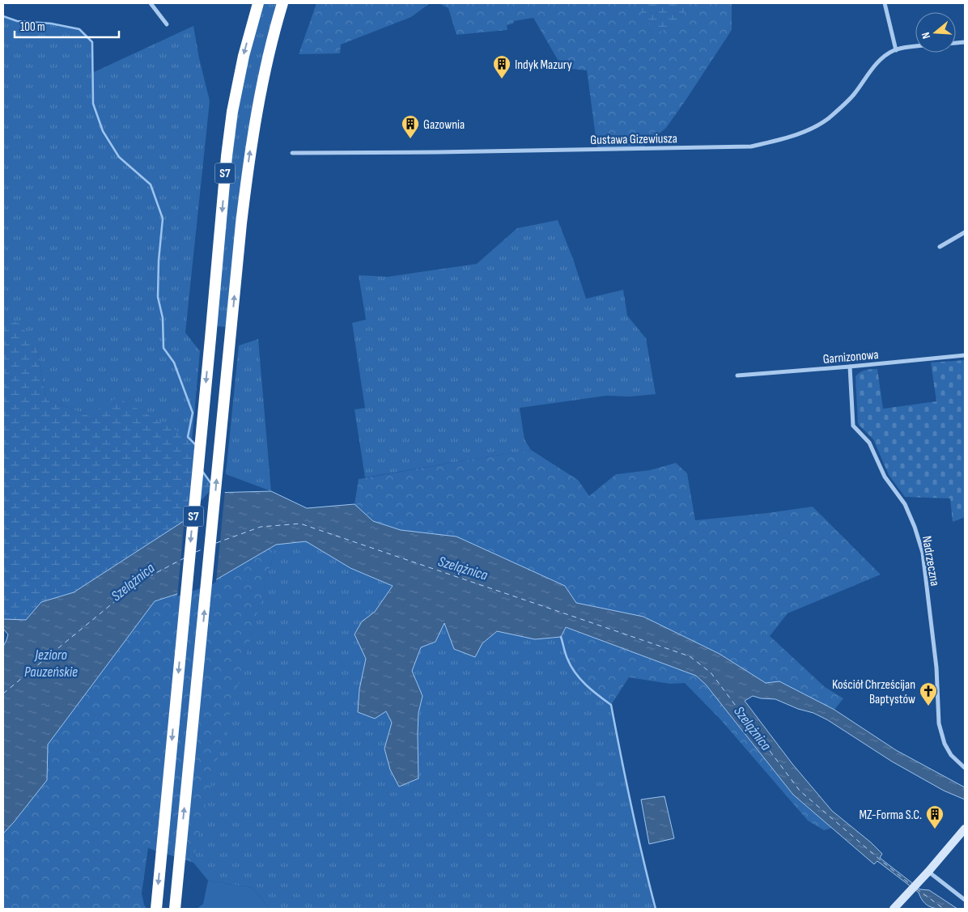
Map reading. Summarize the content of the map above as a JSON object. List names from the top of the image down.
{
  "streets": {
    "highway": ["S7"],
    "street": ["Gustawa Gizewiusza", "Garnizonowa", "Nadrzeczna"]
  },
  "crossings": [
    ["Garnizonowa", "Nadrzeczna"]
  ],
  "water": ["Szelążnica", "Jezioro Pauzeńskie"],
  "places": {
    "building": ["Indyk Mazury", "Gazownia", "MZ-Forma S.C."],
    "church": ["Kościół Chrześcijan Baptystów"]
  },
  "scale_bar": "100 m",
  "north": "left"
}
